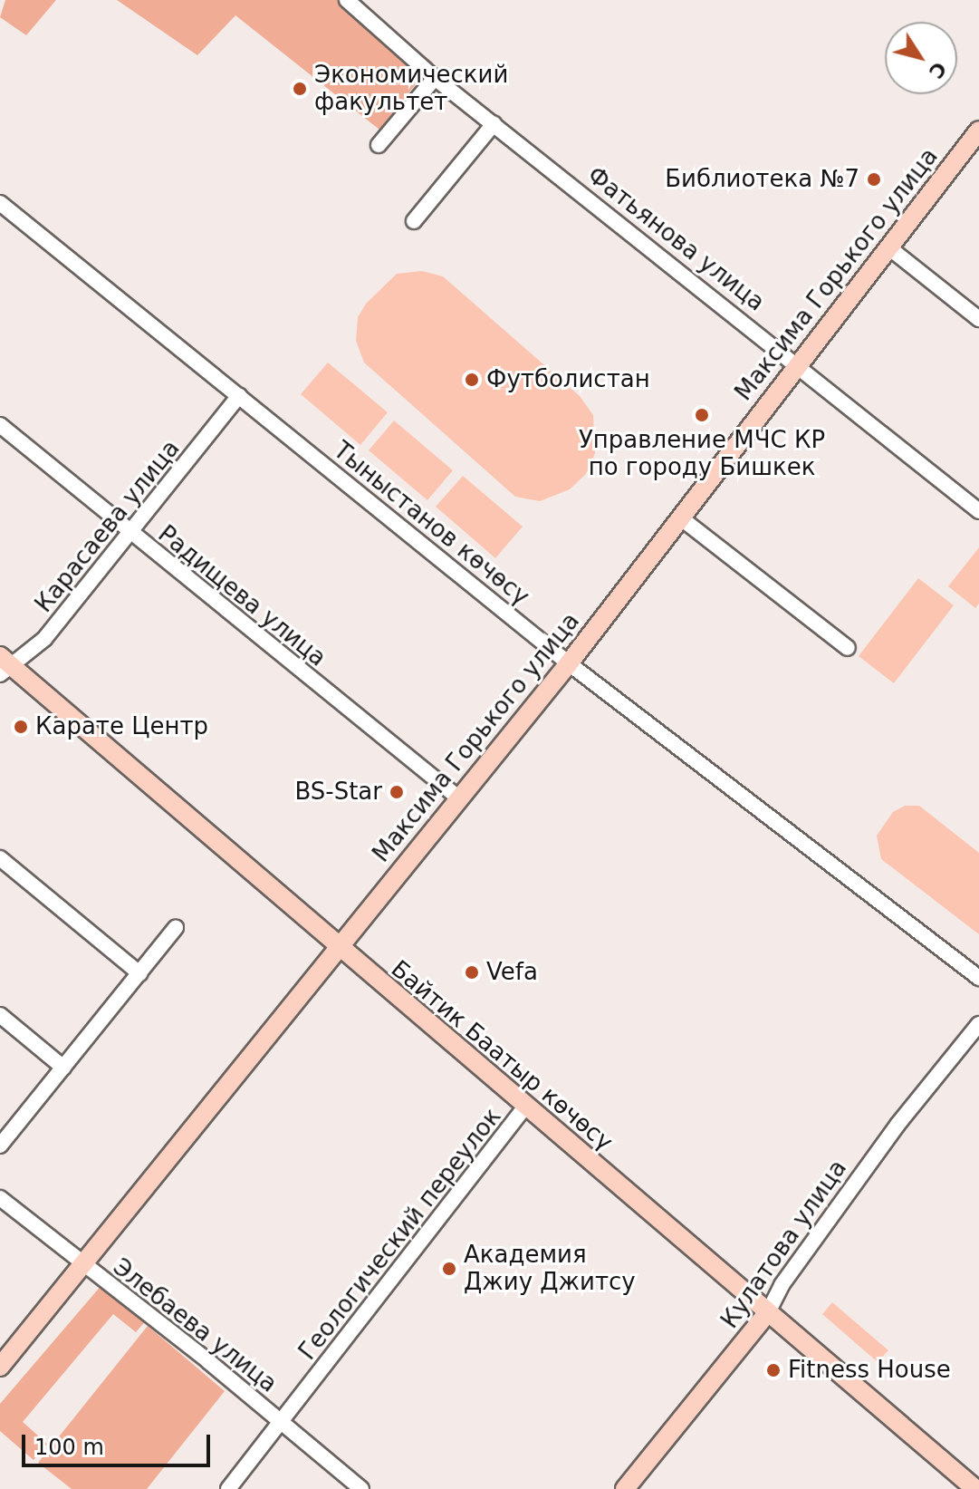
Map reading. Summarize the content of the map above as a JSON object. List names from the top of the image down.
{
  "streets": {
    "main road": ["Максима Горького улица", "Байтик Баатыр көчөсү", "Кулатова улица"],
    "street": [
      "Фатьянова улица",
      "Тыныстанов көчөсү",
      "Карасаева улица",
      "Радищева улица",
      "Геологический переулок",
      "Элебаева улица"
    ]
  },
  "crossings": [
    ["Фатьянова улица", "Максима Горького улица"],
    ["Максима Горького улица", "Тыныстанов көчөсү"],
    ["Максима Горького улица", "Радищева улица"],
    ["Максима Горького улица", "Байтик Баатыр көчөсү"],
    ["Максима Горького улица", "Элебаева улица"],
    ["Тыныстанов көчөсү", "Карасаева улица"],
    ["Карасаева улица", "Радищева улица"],
    ["Карасаева улица", "Байтик Баатыр көчөсү"],
    ["Байтик Баатыр көчөсү", "Геологический переулок"],
    ["Байтик Баатыр көчөсү", "Кулатова улица"],
    ["Геологический переулок", "Элебаева улица"]
  ],
  "places": [
    "Экономический факультет",
    "Библиотека №7",
    "Футболистан",
    "Управление МЧС КР по городу Бишкек",
    "Карате Центр",
    "BS-Star",
    "Vefa",
    "Академия Джиу Джитсу",
    "Fitness House"
  ],
  "scale_bar": "100 m",
  "north": "bottom right"
}
